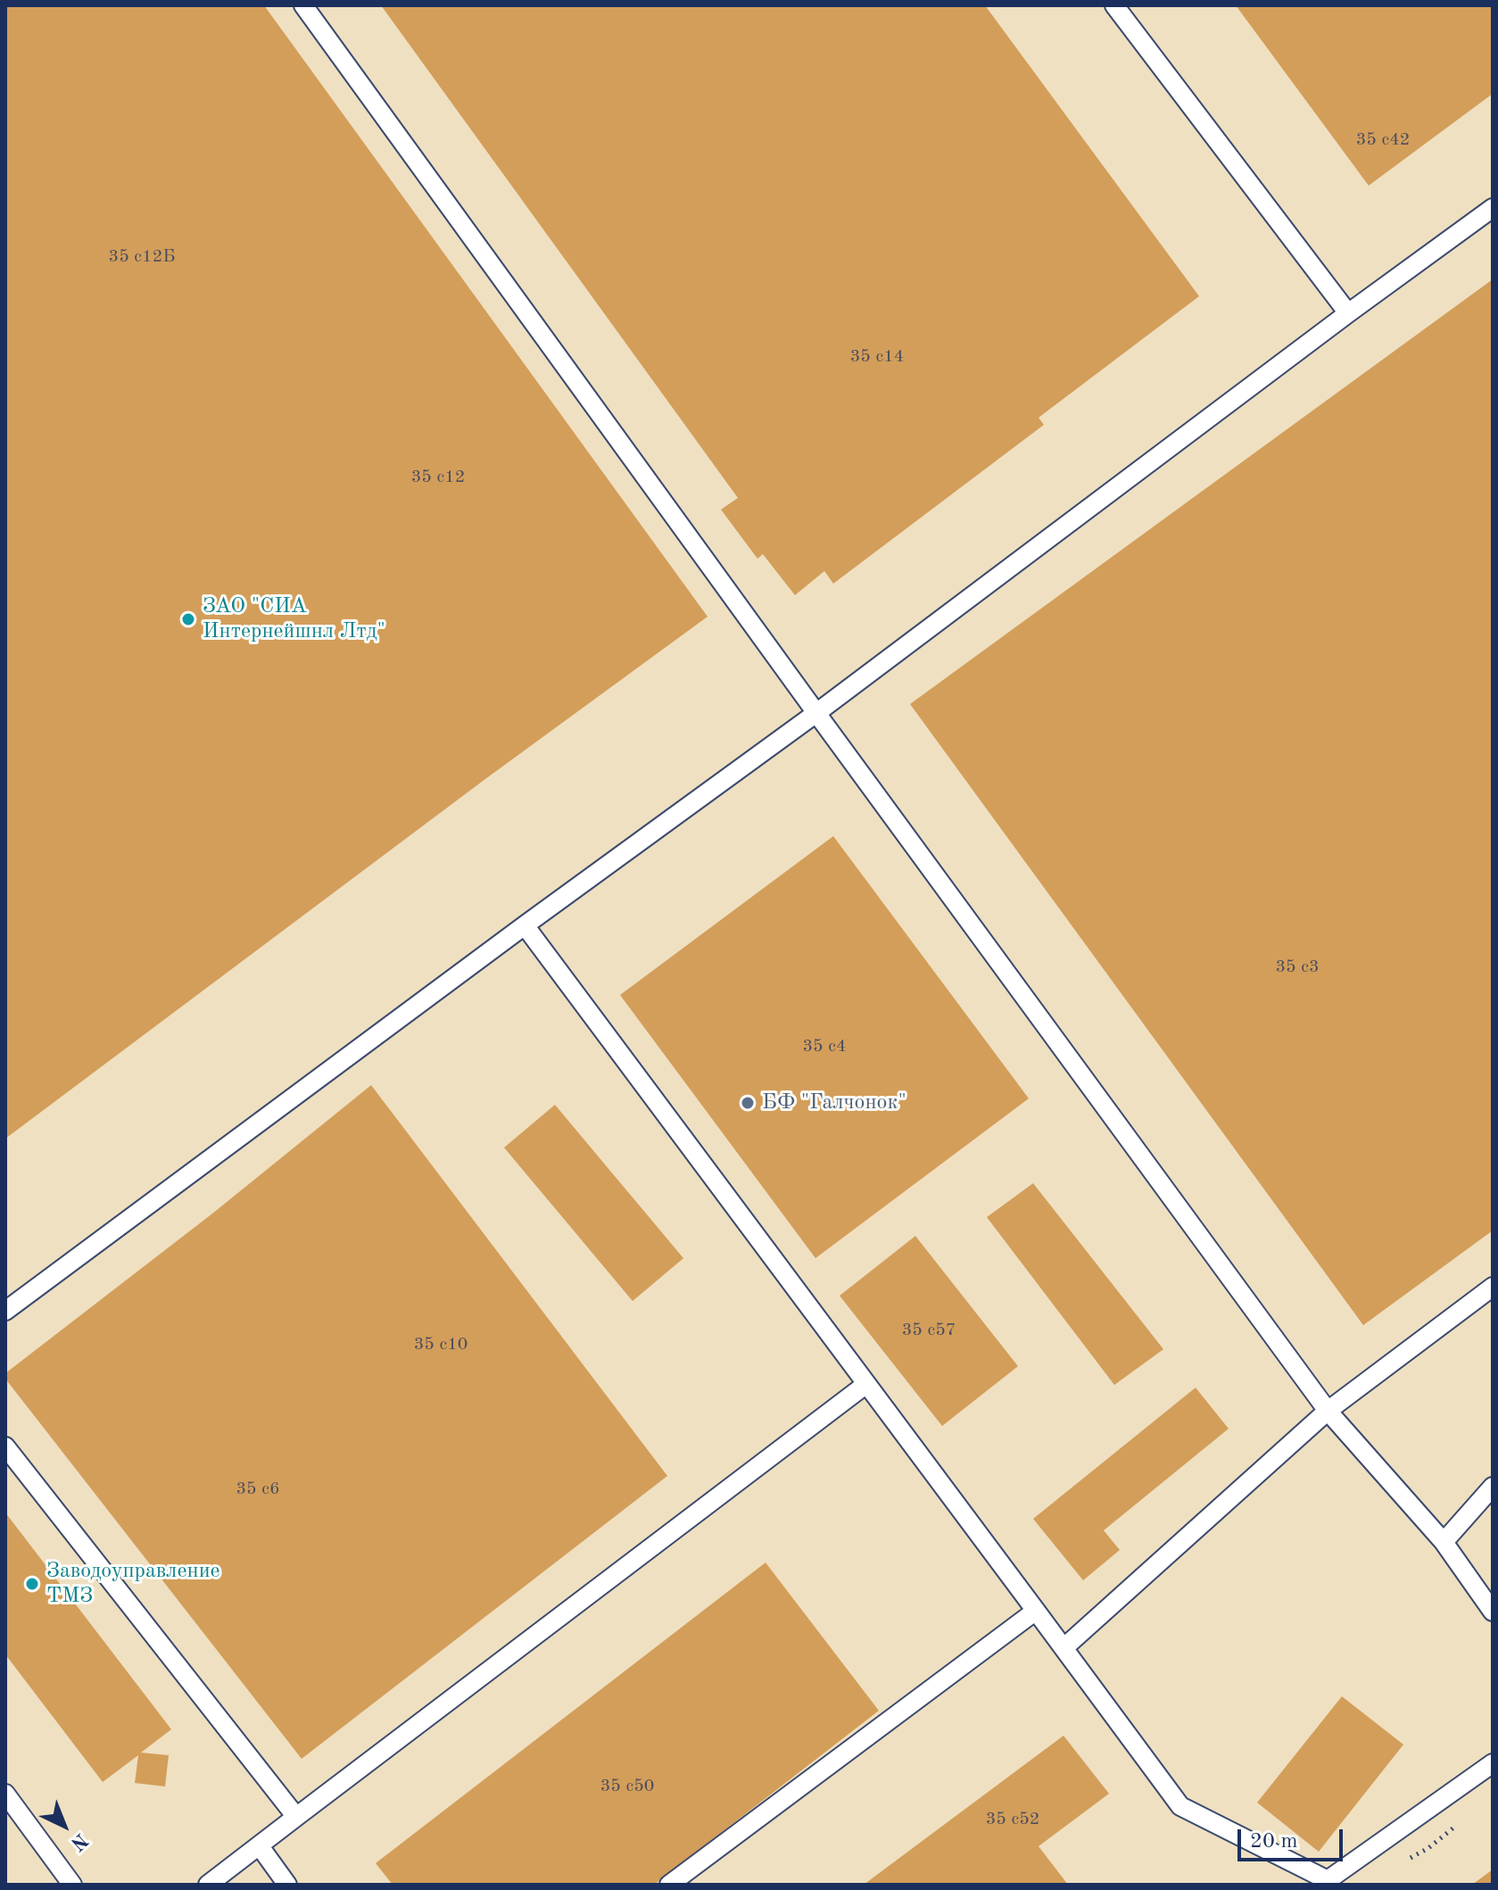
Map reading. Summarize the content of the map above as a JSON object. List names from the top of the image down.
{
  "places": ["ЗАО \"СИА Интернейшнл Лтд\"", "БФ \"Галчонок\"", "Заводоуправление ТМЗ"],
  "house_numbers": [
    "35 с42",
    "35 с12Б",
    "35 с14",
    "35 с12",
    "35 c3",
    "35 с4",
    "35 с57",
    "35 с10",
    "35 с6",
    "35 с50",
    "35 с52"
  ],
  "scale_bar": "20 m",
  "north": "bottom right"
}
